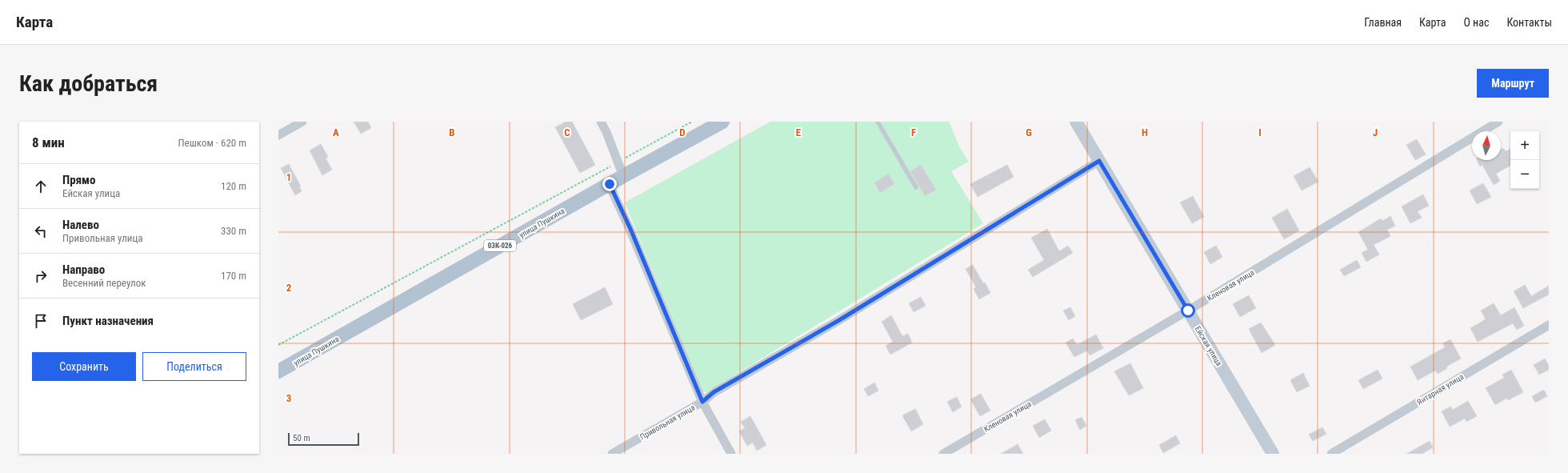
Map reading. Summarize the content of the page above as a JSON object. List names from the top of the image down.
{
  "streets": {
    "main road": ["улица Пушкина", "03К-026"],
    "street": [
      "Кленовая улица",
      "Ейская улица",
      "Янтарная улица",
      "Привольная улица"
    ]
  },
  "crossings": [
    ["Кленовая улица", "Ейская улица"],
    ["Ейская улица", "Привольная улица"]
  ],
  "scale_bar": "50 m",
  "north": "top",
  "page": {
    "header": "Карта",
    "nav": [
      "Главная",
      "Карта",
      "О нас",
      "Контакты"
    ],
    "buttons": [
      "Маршрут",
      ["Сохранить", "Поделиться"]
    ],
    "title": "Как добраться",
    "heading": ["8 мин", "Пешком · 620 m"],
    "map_buttons": ["+", "−"],
    "list": [
      ["Прямо", "Ейская улица", "120 m"],
      ["Налево", "Привольная улица", "330 m"],
      ["Направо", "Весенний переулок", "170 m"],
      "Пункт назначения"
    ],
    "scale": "50 m"
  },
  "grid": {
    "columns": [
      "A",
      "B",
      "C",
      "D",
      "E",
      "F",
      "G",
      "H",
      "I",
      "J"
    ],
    "rows": ["1", "2", "3"]
  }
}
